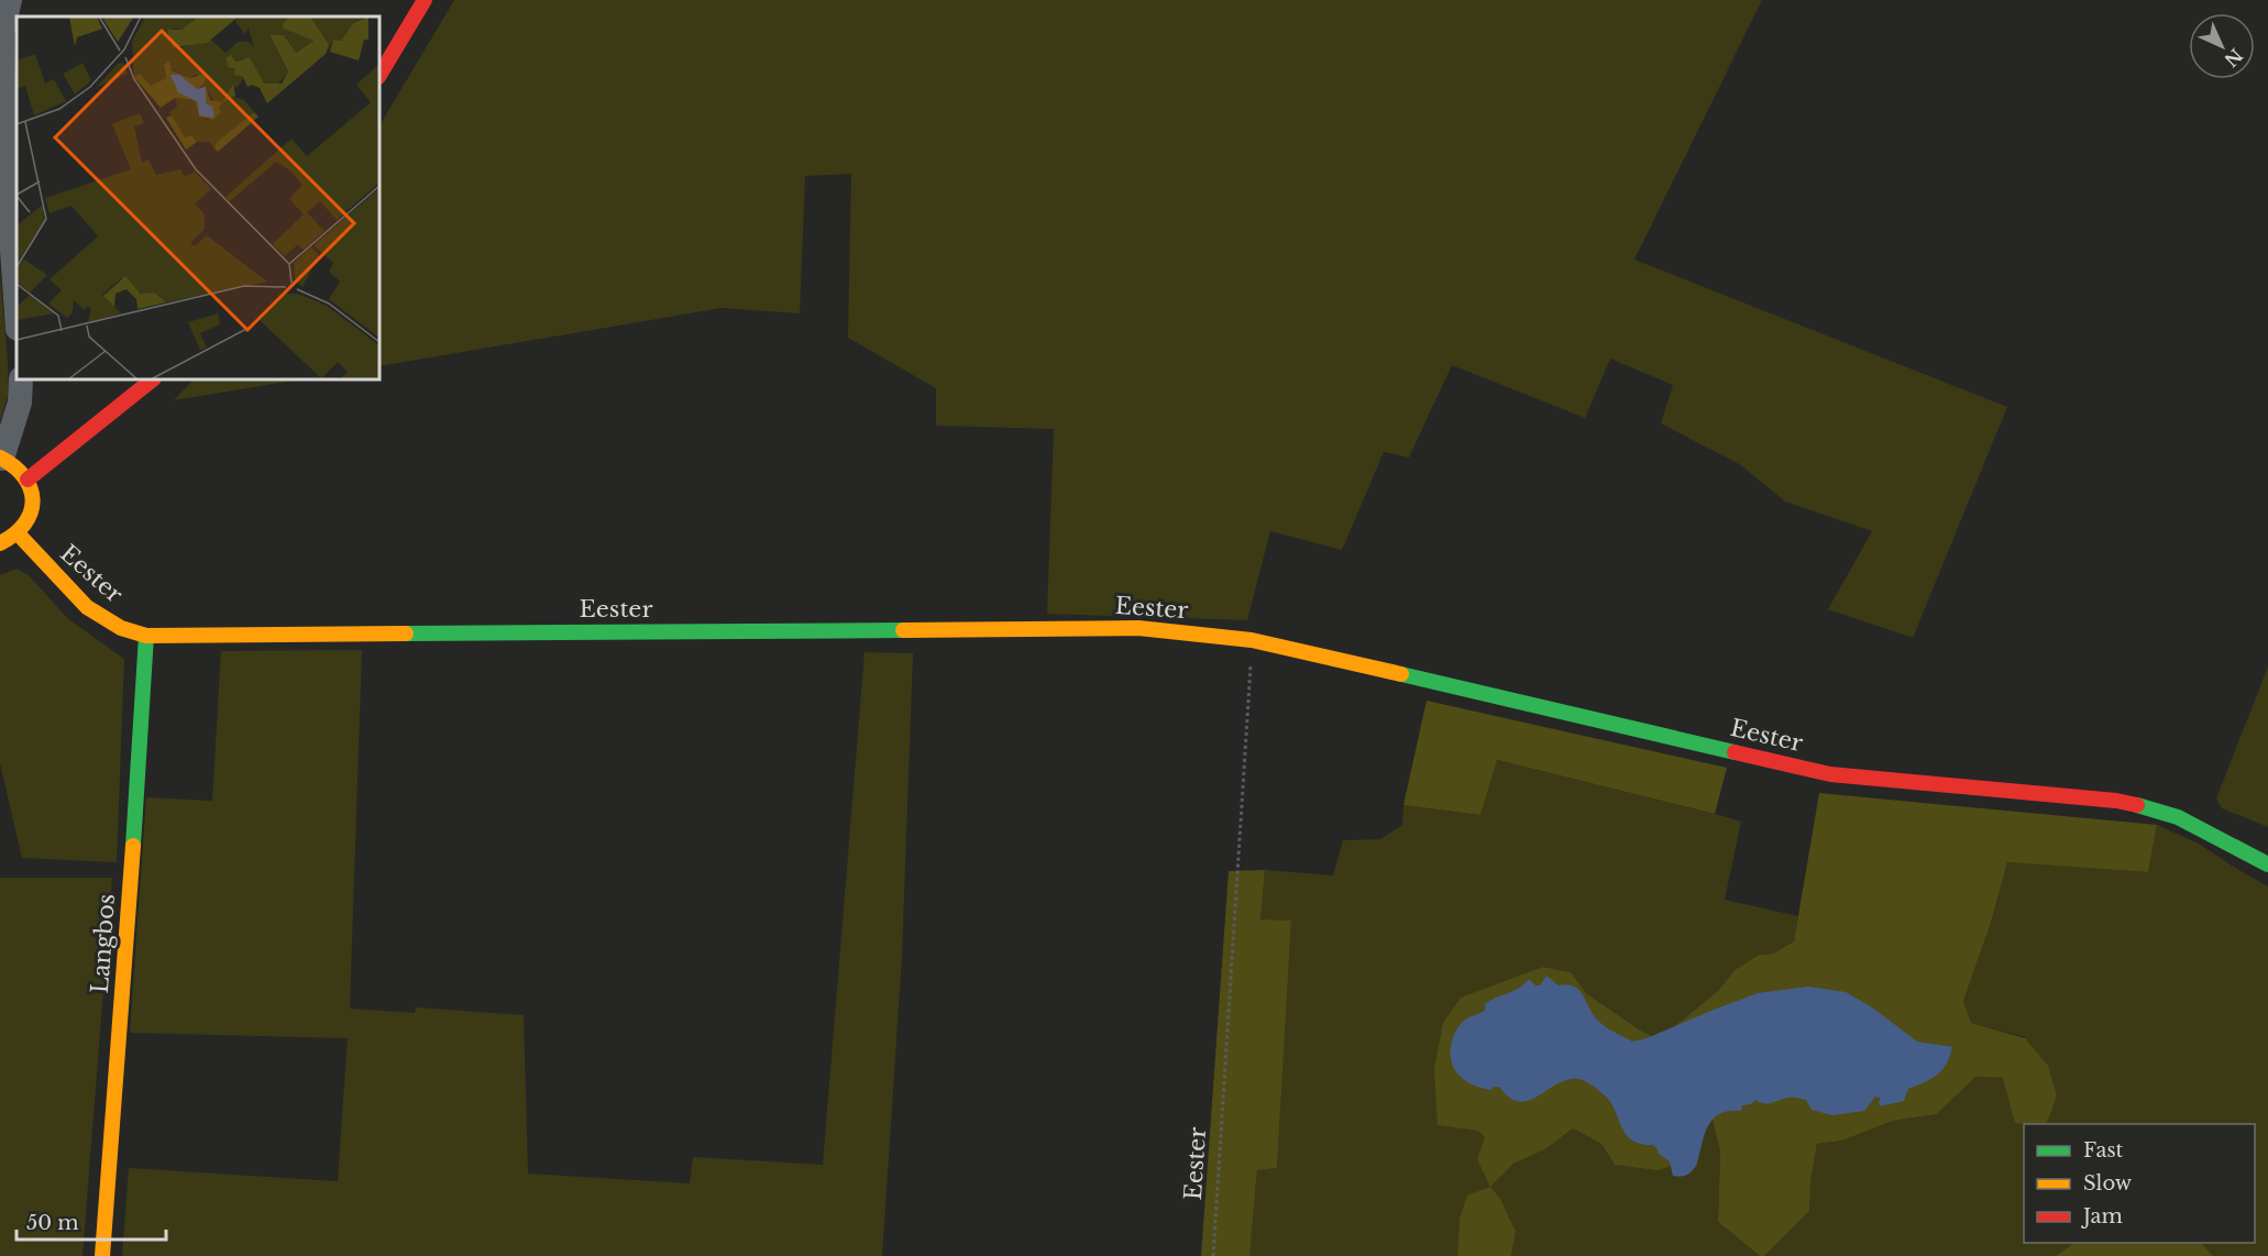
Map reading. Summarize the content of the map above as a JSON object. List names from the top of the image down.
{
  "streets": {
    "main road": ["Eester", "Langbos"]
  },
  "crossings": [
    ["Eester", "Langbos"]
  ],
  "legend": ["Fast", "Slow", "Jam"],
  "scale_bar": "50 m",
  "north": "bottom right"
}
